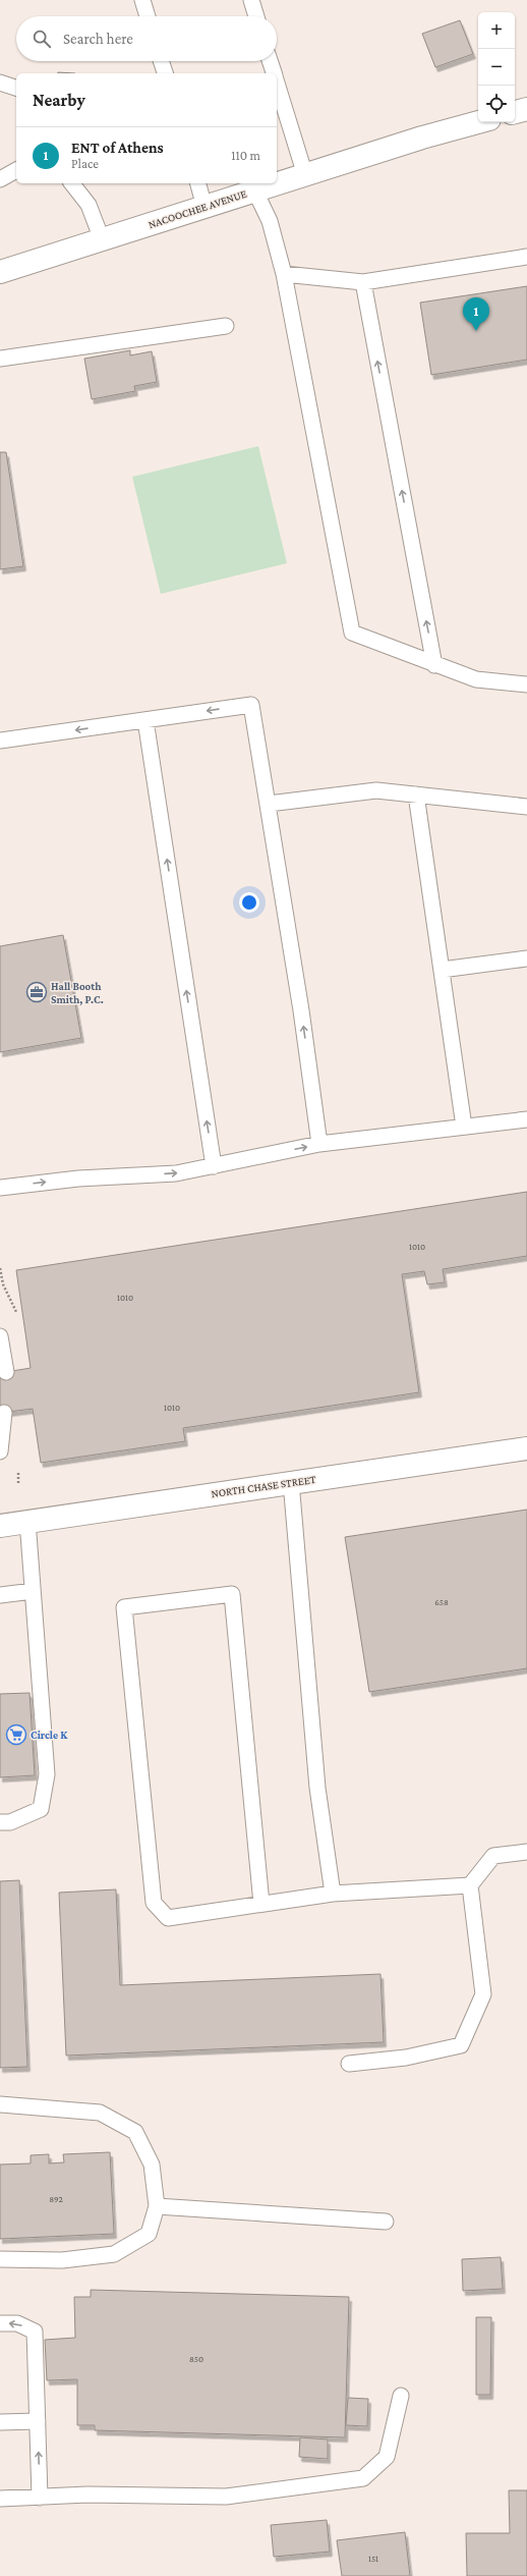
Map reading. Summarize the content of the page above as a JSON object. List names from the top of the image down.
{
  "streets": {
    "street": ["NACOOCHEE AVENUE", "NORTH CHASE STREET"]
  },
  "places": {
    "office": ["Hall Booth Smith, P.C."],
    "supermarket": ["Circle K"]
  },
  "house_numbers": [
    "1010",
    "1010",
    "1010",
    "658",
    "892",
    "850",
    "151"
  ],
  "page": {
    "map_buttons": ["+", "−"],
    "search": "Search here",
    "heading": "Nearby",
    "list": [
      {
        "mark": "1",
        "name": "ENT of Athens",
        "note": "Place",
        "value": "110 m"
      }
    ],
    "pins": "1"
  }
}
